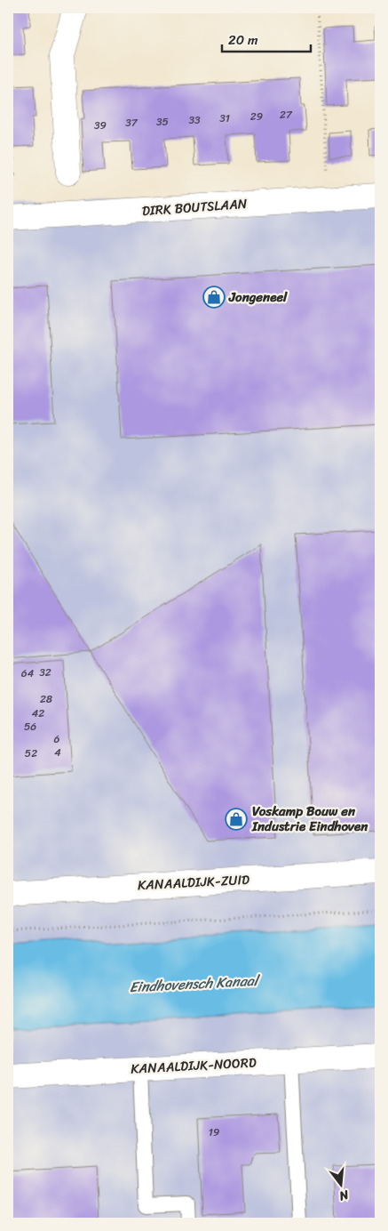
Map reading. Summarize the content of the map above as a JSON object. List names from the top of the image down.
{
  "streets": {
    "street": ["DIRK BOUTSLAAN", "KANAALDIJK-ZUID", "KANAALDIJK-NOORD"]
  },
  "water": ["Eindhovensch Kanaal"],
  "places": {
    "shop": ["Jongeneel", "Voskamp Bouw en Industrie Eindhoven"]
  },
  "house_numbers": [
    "27",
    "29",
    "31",
    "33",
    "35",
    "37",
    "39",
    "32",
    "64",
    "28",
    "42",
    "56",
    "6",
    "4",
    "52",
    "19"
  ],
  "scale_bar": "20 m",
  "north": "bottom"
}
